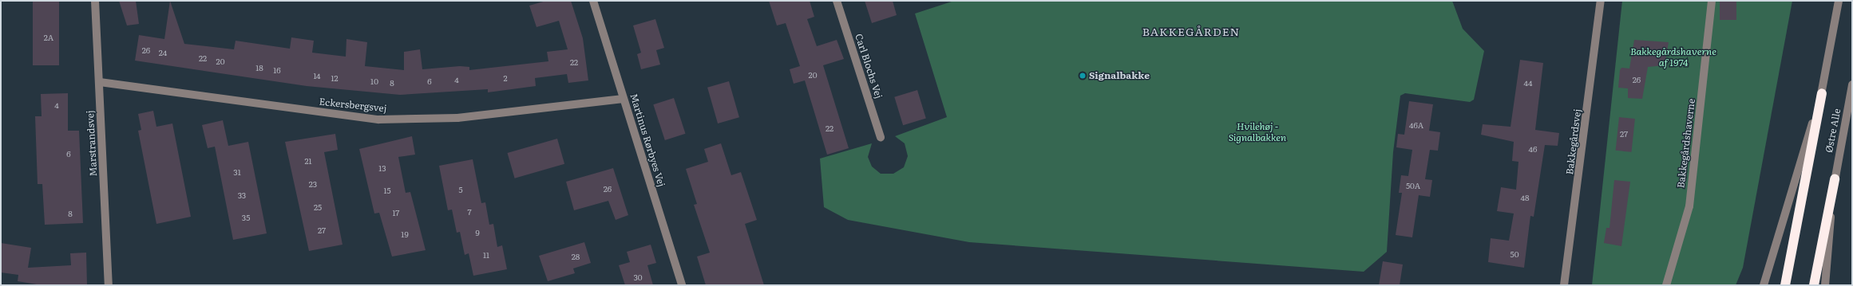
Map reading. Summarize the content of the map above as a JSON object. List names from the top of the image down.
{
  "streets": {
    "street": [
      "Carl Blochs Vej",
      "Eckersbergsvej",
      "Østre Alle",
      "Martinus Rørbyes Vej",
      "Bakkegårdsvej",
      "Marstrandsvej",
      "Bakkegårdshaverne"
    ]
  },
  "crossings": [
    ["Eckersbergsvej", "Martinus Rørbyes Vej"],
    ["Eckersbergsvej", "Marstrandsvej"]
  ],
  "districts": ["BAKKEGÅRDEN"],
  "parks": ["Bakkegårdshaverne af 1974", "Hvilehøj - Signalbakken"],
  "places": ["Signalbakke"],
  "house_numbers": [
    "2A",
    "26",
    "24",
    "22",
    "20",
    "22",
    "18",
    "16",
    "20",
    "14",
    "12",
    "2",
    "4",
    "26",
    "10",
    "6",
    "8",
    "44",
    "4",
    "46A",
    "22",
    "27",
    "46",
    "6",
    "21",
    "13",
    "31",
    "23",
    "50A",
    "26",
    "5",
    "15",
    "33",
    "48",
    "25",
    "7",
    "17",
    "8",
    "35",
    "27",
    "9",
    "19",
    "50",
    "11",
    "28",
    "30"
  ]
}
